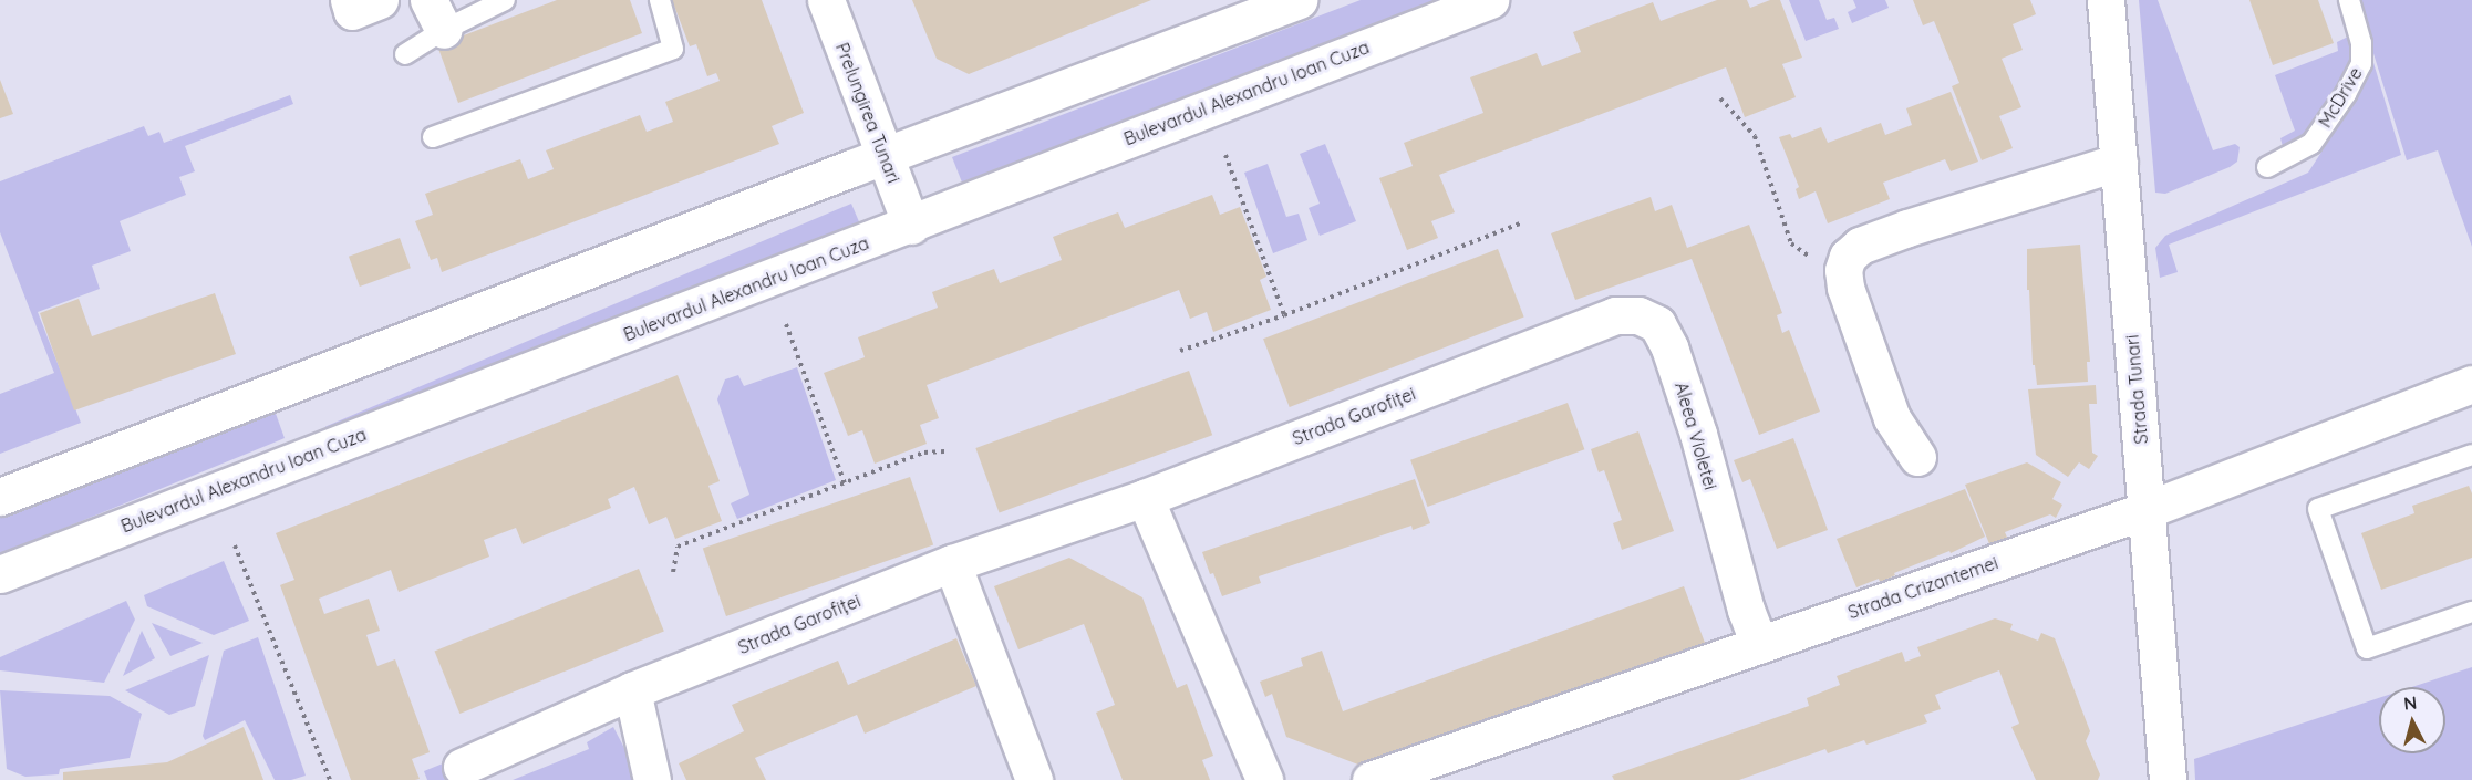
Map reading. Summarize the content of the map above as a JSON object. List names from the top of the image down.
{
  "streets": {
    "street": [
      "Bulevardul Alexandru Ioan Cuza",
      "Prelungirea Tunari",
      "Strada Tunari",
      "Strada Garofiței",
      "Aleea Violetei",
      "Strada Crizantemei"
    ],
    "lane": ["McDrive"]
  },
  "crossings": [
    ["Bulevardul Alexandru Ioan Cuza", "Prelungirea Tunari"],
    ["Strada Tunari", "Strada Crizantemei"],
    ["Strada Garofiței", "Aleea Violetei"],
    ["Aleea Violetei", "Strada Crizantemei"]
  ],
  "north": "top"
}
